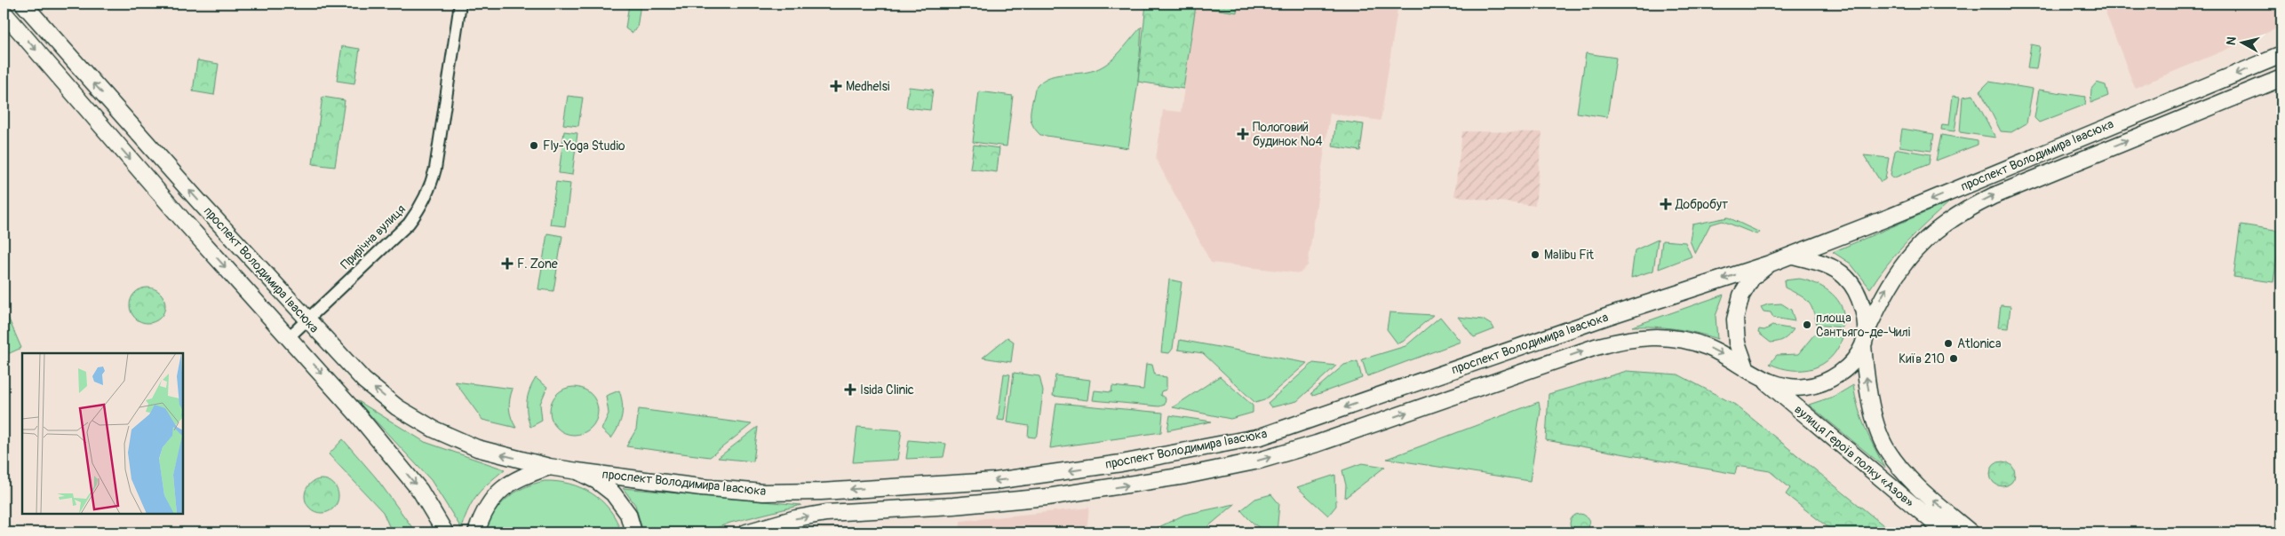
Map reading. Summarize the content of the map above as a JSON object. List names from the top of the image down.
{
  "streets": {
    "main road": ["проспект Володимира Івасюка", "вулиця Героїв полку «Азов»"],
    "street": ["Прирічна вулиця"]
  },
  "crossings": [
    ["проспект Володимира Івасюка", "Прирічна вулиця"],
    ["проспект Володимира Івасюка", "вулиця Героїв полку «Азов»"]
  ],
  "places": {
    "health": [
      "Medhelsi",
      "Пологовий будинок №4",
      "Добробут",
      "F. Zone",
      "Isida Clinic"
    ],
    "other": [
      "Fly-Yoga Studio",
      "Malibu Fit",
      "площа Сантьяго-де-Чилі",
      "Atlonica",
      "Київ 210"
    ]
  },
  "north": "left"
}
